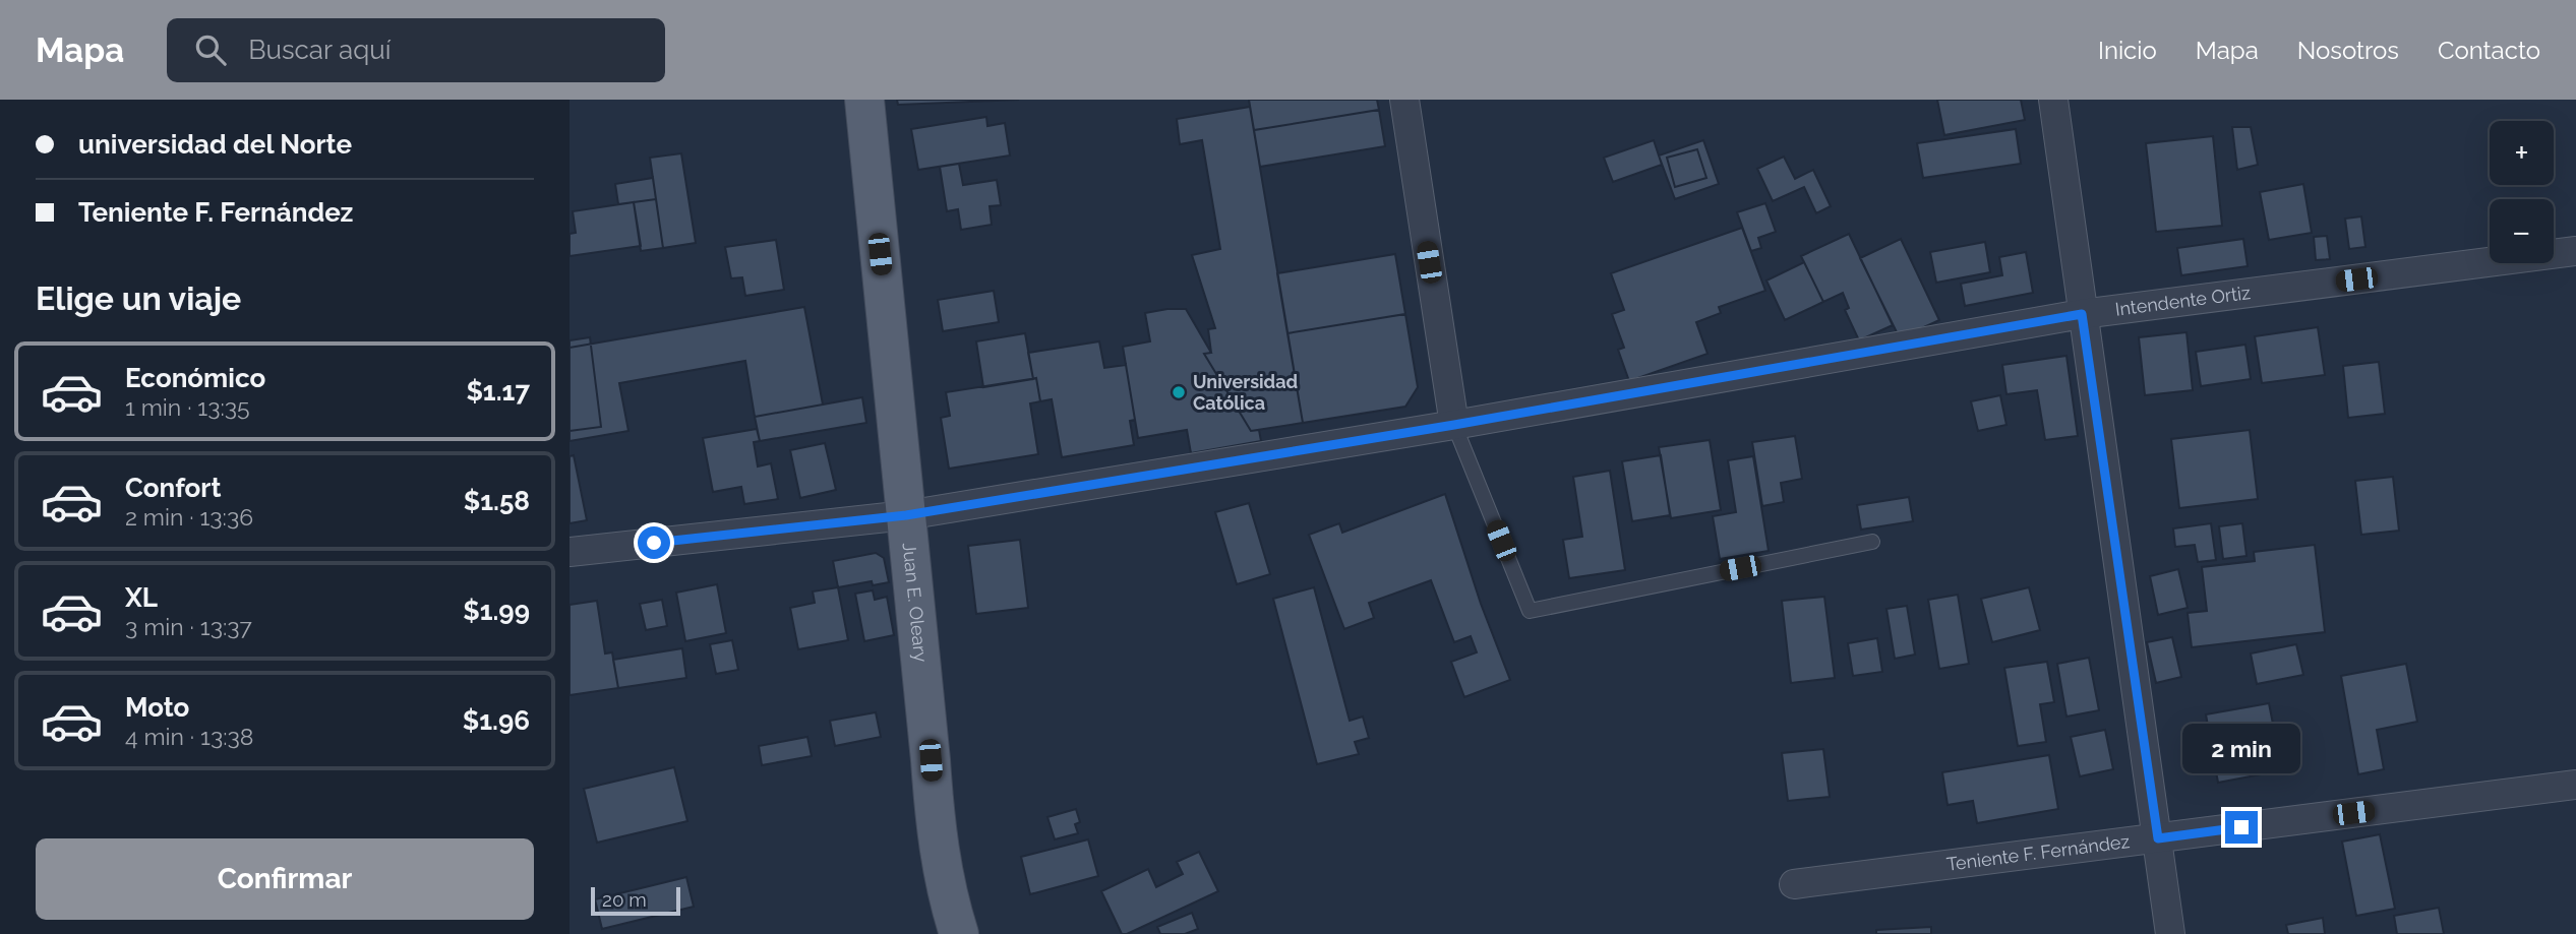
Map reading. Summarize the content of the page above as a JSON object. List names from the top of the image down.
{
  "streets": {
    "main road": ["Juan E. Oleary"],
    "street": ["Intendente Ortiz", "Teniente F. Fernández"]
  },
  "crossings": [
    ["Intendente Ortiz", "Juan E. Oleary"]
  ],
  "places": ["Universidad Católica"],
  "scale_bar": "20 m",
  "page": {
    "header": "Mapa",
    "search": "Buscar aquí",
    "nav": [
      "Inicio",
      "Mapa",
      "Nosotros",
      "Contacto"
    ],
    "banner": ["universidad del Norte", "Teniente F. Fernández"],
    "map_buttons": ["+", "−"],
    "heading": "Elige un viaje",
    "list": [
      {
        "name": "Económico",
        "note": "1 min · 13:35",
        "value": "$1.17"
      },
      {
        "name": "Confort",
        "note": "2 min · 13:36",
        "value": "$1.58"
      },
      {
        "name": "XL",
        "note": "3 min · 13:37",
        "value": "$1.99"
      },
      {
        "name": "Moto",
        "note": "4 min · 13:38",
        "value": "$1.96"
      }
    ],
    "bubble": "2 min",
    "buttons": "Confirmar",
    "scale": "20 m"
  }
}
